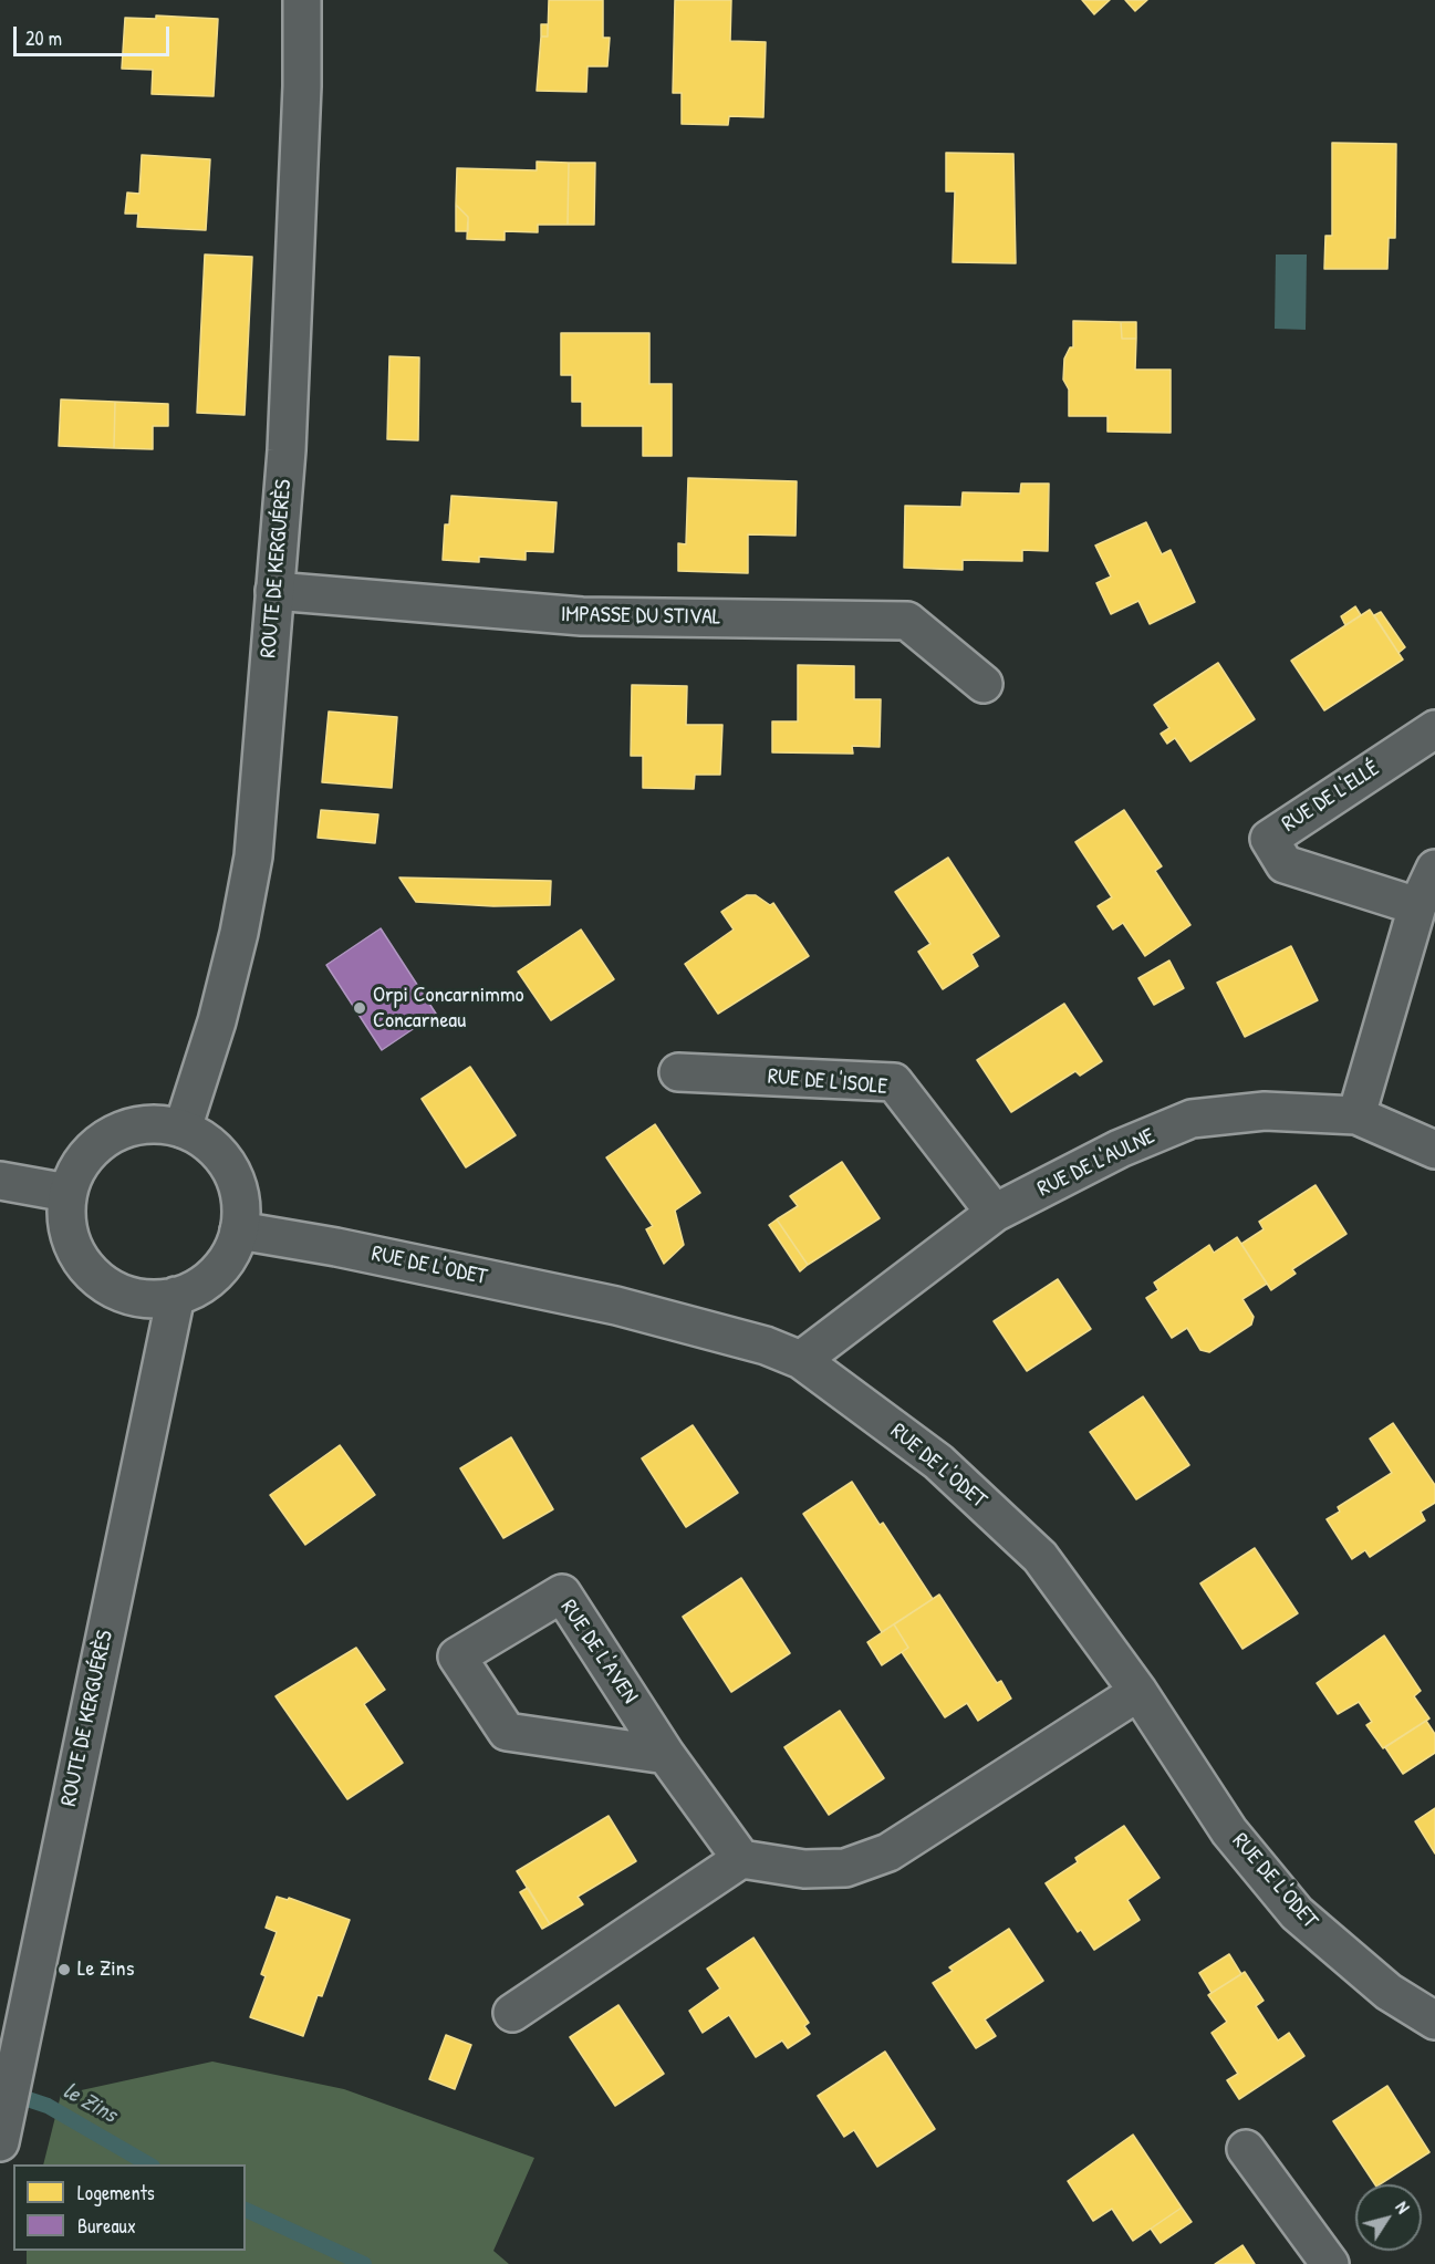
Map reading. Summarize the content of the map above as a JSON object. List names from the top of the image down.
{
  "streets": {
    "street": [
      "ROUTE DE KERGUÉRÈS",
      "IMPASSE DU STIVAL",
      "RUE DE L'ELLÉ",
      "RUE DE L'ISOLE",
      "RUE DE L'AULNE",
      "RUE DE L'ODET",
      "RUE DE L'AVEN"
    ]
  },
  "crossings": [
    ["ROUTE DE KERGUÉRÈS", "IMPASSE DU STIVAL"],
    ["ROUTE DE KERGUÉRÈS", "RUE DE L'ODET"],
    ["RUE DE L'ISOLE", "RUE DE L'AULNE"],
    ["RUE DE L'AULNE", "RUE DE L'ODET"]
  ],
  "water": ["le Zins"],
  "places": ["Orpi Concarnimmo Concarneau", "Le Zins"],
  "legend": ["Logements", "Bureaux"],
  "scale_bar": "20 m",
  "north": "top right"
}
